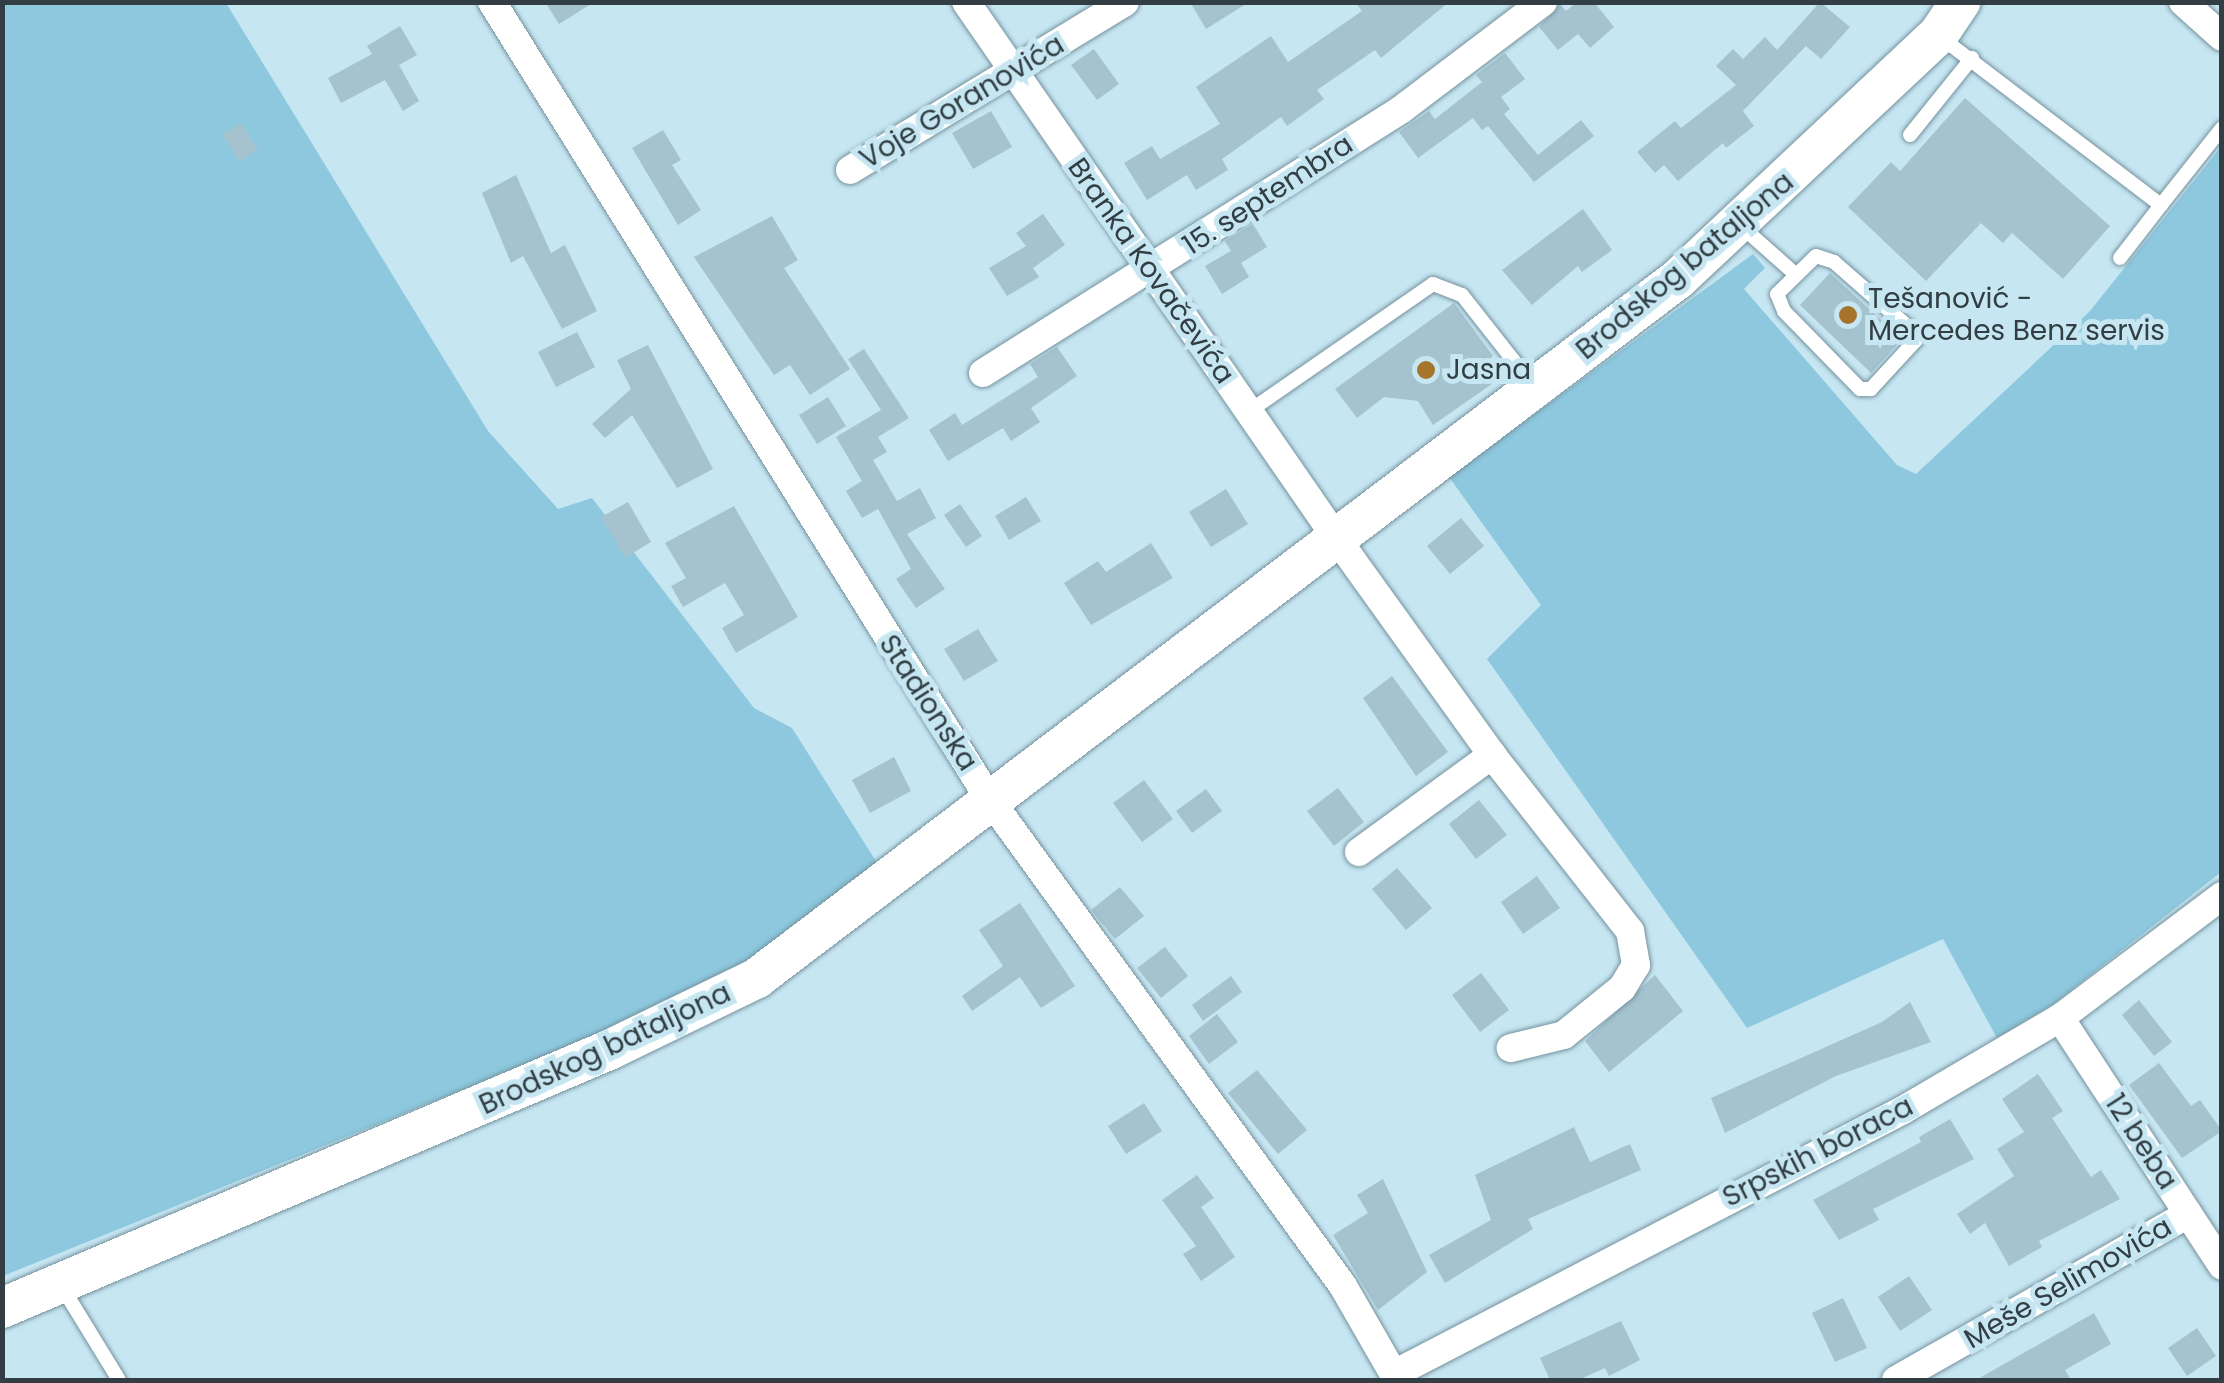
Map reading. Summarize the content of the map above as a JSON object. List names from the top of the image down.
{
  "streets": {
    "street": [
      "Voje Goranovića",
      "15. septembra",
      "Brodskog bataljona",
      "Branka Kovačevića",
      "Stadionska",
      "12 beba",
      "Srpskih boraca",
      "Meše Selimovića"
    ]
  },
  "crossings": [
    ["Voje Goranovića", "Branka Kovačevića"],
    ["15. septembra", "Branka Kovačevića"],
    ["Brodskog bataljona", "Branka Kovačevića"],
    ["Brodskog bataljona", "Stadionska"],
    ["Stadionska", "Srpskih boraca"],
    ["12 beba", "Srpskih boraca"],
    ["12 beba", "Meše Selimovića"]
  ],
  "places": ["Tešanović - Mercedes Benz servis", "Jasna"]
}
